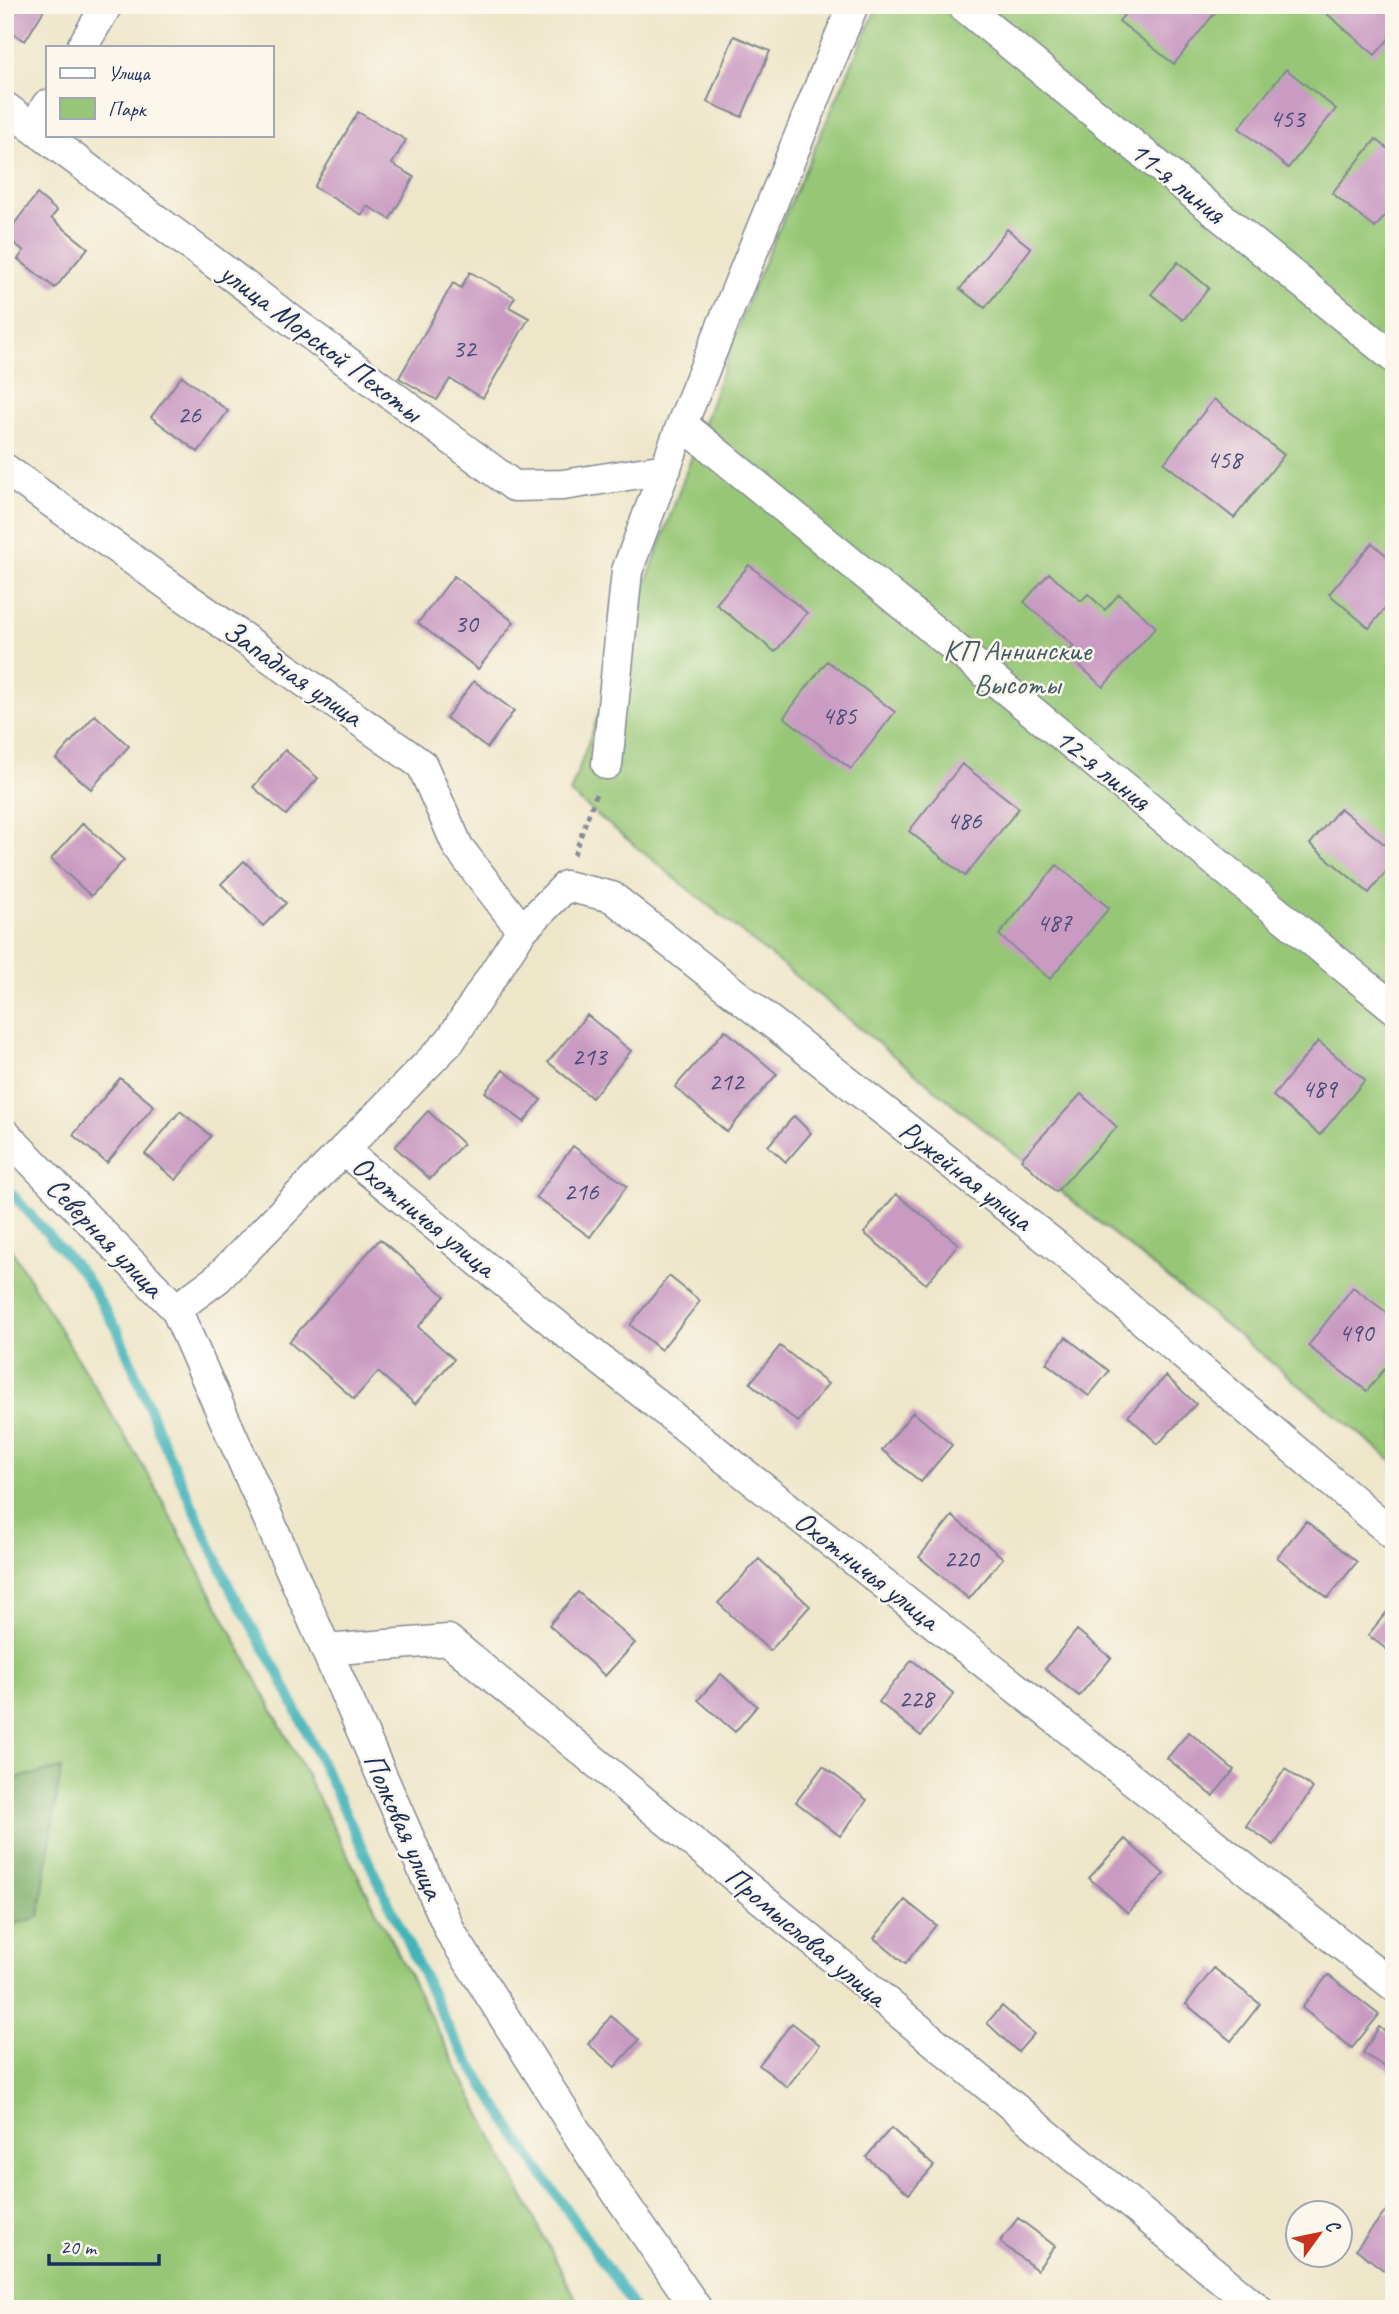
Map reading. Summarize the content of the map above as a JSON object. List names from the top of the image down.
{
  "streets": {
    "street": [
      "11-я линия",
      "улица Морской Пехоты",
      "Западная улица",
      "12-я линия",
      "Ружейная улица",
      "Охотничья улица",
      "Северная улица",
      "Полковая улица",
      "Промысловая улица"
    ]
  },
  "crossings": [
    ["Северная улица", "Полковая улица"],
    ["Полковая улица", "Промысловая улица"]
  ],
  "parks": ["КП Аннинские Высоты"],
  "house_numbers": [
    "453",
    "32",
    "26",
    "458",
    "30",
    "485",
    "486",
    "487",
    "213",
    "212",
    "489",
    "216",
    "490",
    "220",
    "228"
  ],
  "legend": ["Улица", "Парк"],
  "scale_bar": "20 m",
  "north": "top right"
}
